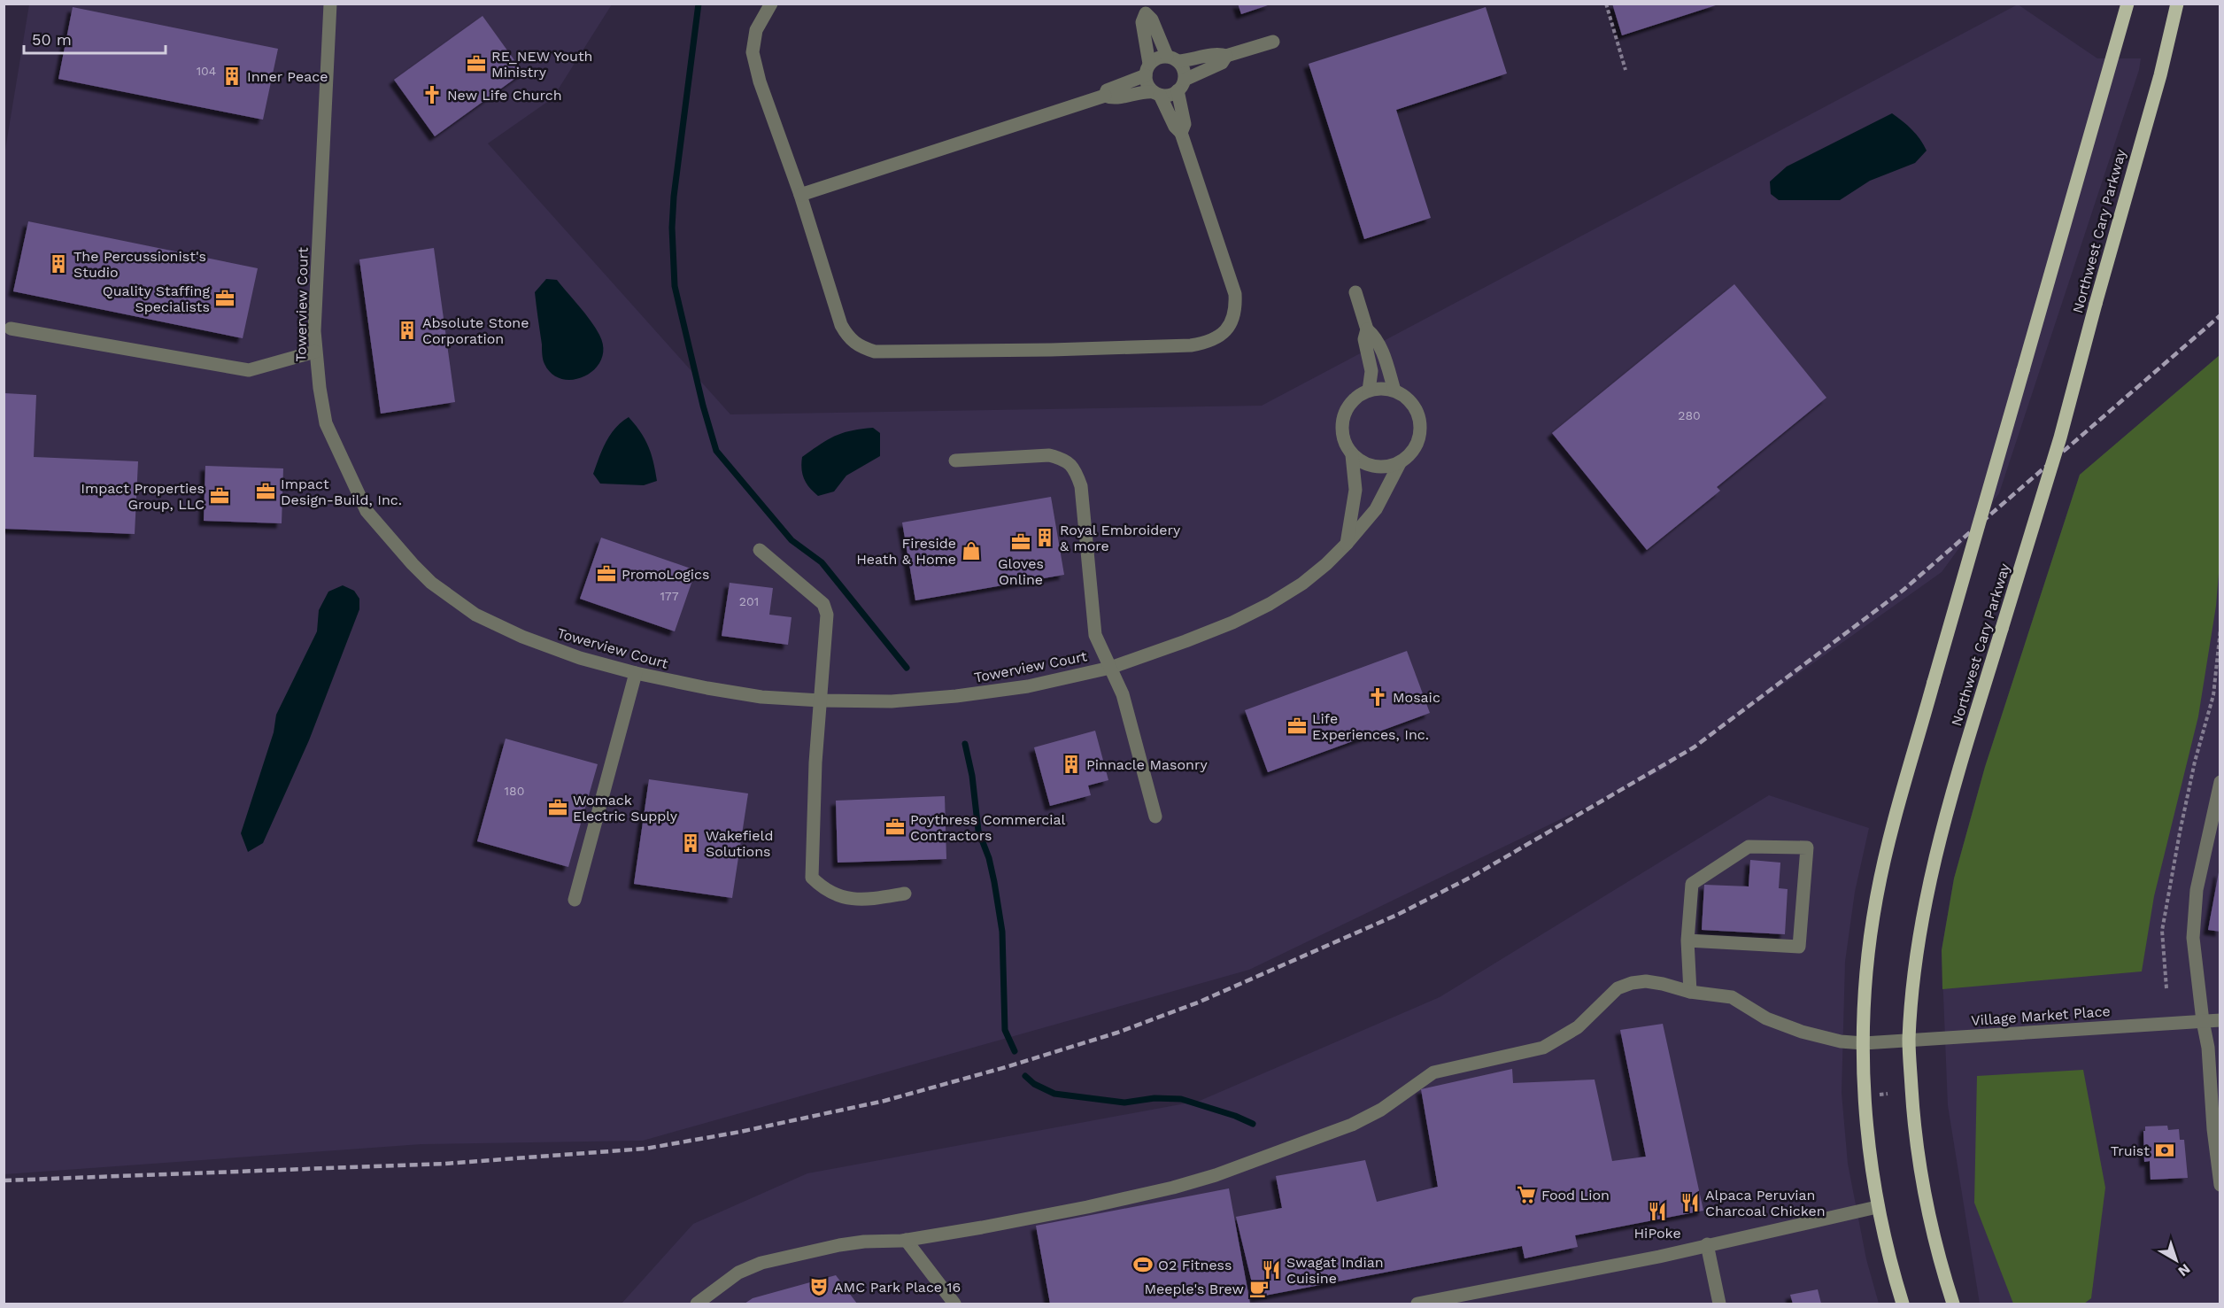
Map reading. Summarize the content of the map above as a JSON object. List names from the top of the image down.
{
  "streets": {
    "main road": ["Northwest Cary Parkway"],
    "street": ["Towerview Court", "Village Market Place"]
  },
  "crossings": [
    ["Northwest Cary Parkway", "Village Market Place"]
  ],
  "places": {
    "office": [
      "RE_NEW Youth Ministry",
      "Quality Staffing Specialists",
      "Impact Design-Build, Inc.",
      "Impact Properties Group, LLC",
      "Gloves Online",
      "PromoLogics",
      "Life Experiences, Inc.",
      "Womack Electric Supply",
      "Poythress Commercial Contractors"
    ],
    "building": [
      "Inner Peace",
      "The Percussionist's Studio",
      "Absolute Stone Corporation",
      "Royal Embroidery & more",
      "Pinnacle Masonry",
      "Wakefield Solutions"
    ],
    "church": ["New Life Church", "Mosaic"],
    "shop": ["Fireside Heath & Home"],
    "bank": ["Truist"],
    "supermarket": ["Food Lion"],
    "restaurant": ["Alpaca Peruvian Charcoal Chicken", "HiPoke", "Swagat Indian Cuisine"],
    "sports": ["O2 Fitness"],
    "theatre": ["AMC Park Place 16"],
    "cafe": ["Meeple's Brew"]
  },
  "house_numbers": [
    "104",
    "280",
    "177",
    "201",
    "180"
  ],
  "scale_bar": "50 m",
  "north": "bottom right"
}
